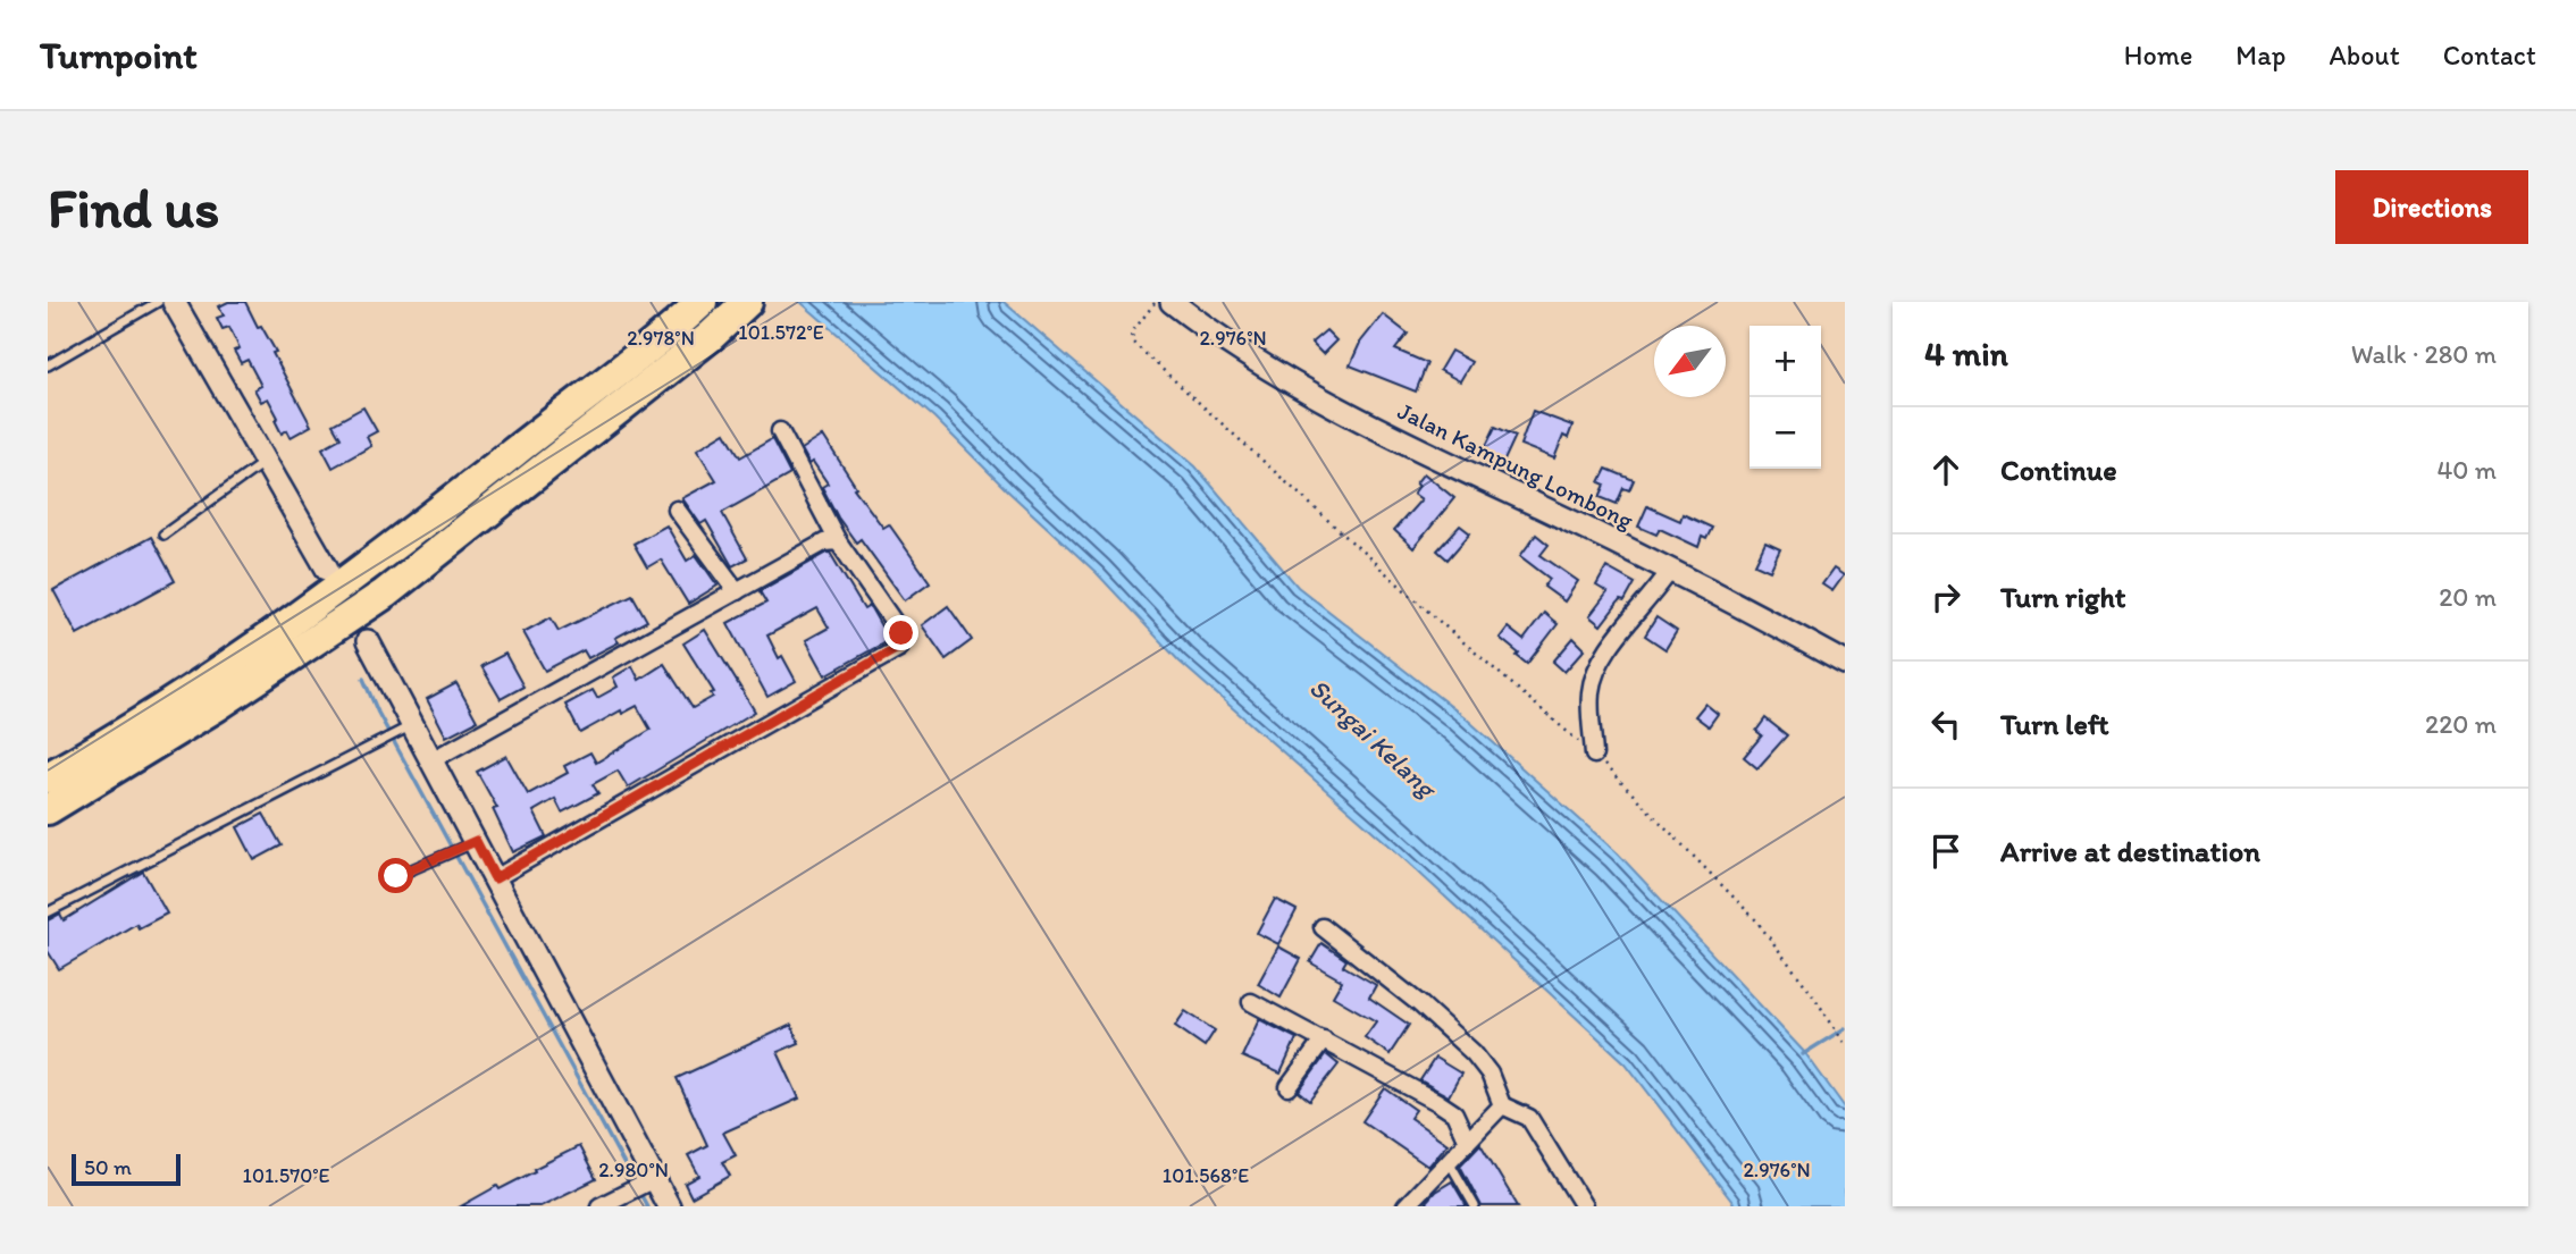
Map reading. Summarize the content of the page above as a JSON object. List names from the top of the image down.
{
  "streets": {
    "street": ["Jalan Kampung Lombong"]
  },
  "water": ["Sungai Kelang"],
  "scale_bar": "50 m",
  "north": "bottom left",
  "page": {
    "header": "Turnpoint",
    "nav": [
      "Home",
      "Map",
      "About",
      "Contact"
    ],
    "buttons": "Directions",
    "title": "Find us",
    "heading": ["4 min", "Walk · 280 m"],
    "map_buttons": ["+", "−"],
    "list": [
      ["Continue", "40 m"],
      ["Turn right", "20 m"],
      ["Turn left", "220 m"],
      "Arrive at destination"
    ],
    "scale": "50 m"
  },
  "coordinates": [
    "101.572°E",
    "2.978°N",
    "2.976°N",
    "2.980°N",
    "101.570°E",
    "101.568°E"
  ]
}
